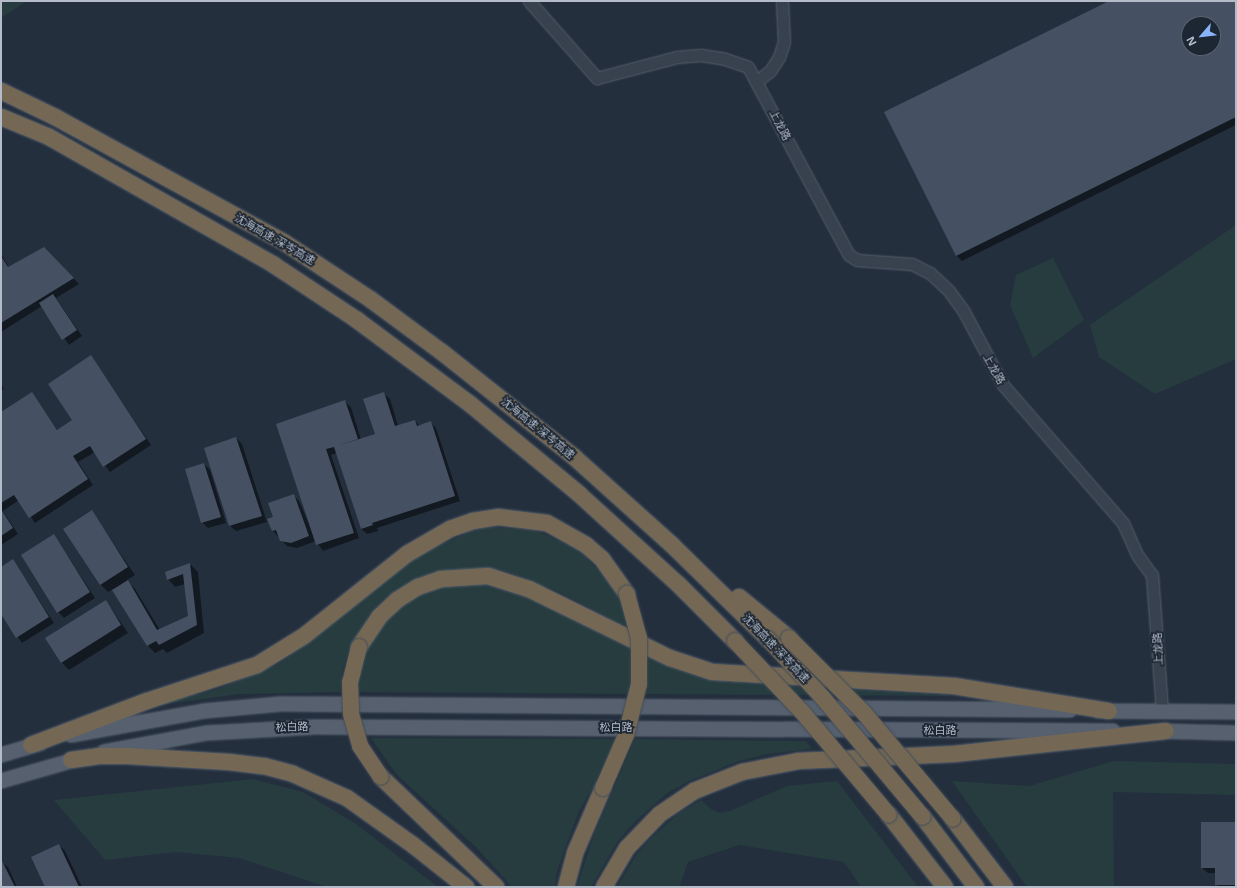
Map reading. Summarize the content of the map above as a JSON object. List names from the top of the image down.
{
  "streets": {
    "highway": ["沈海高速 深岑高速"],
    "main road": ["松白路"],
    "street": ["上龙路"]
  },
  "crossings": [
    ["上龙路", "松白路"]
  ],
  "north": "bottom left"
}
